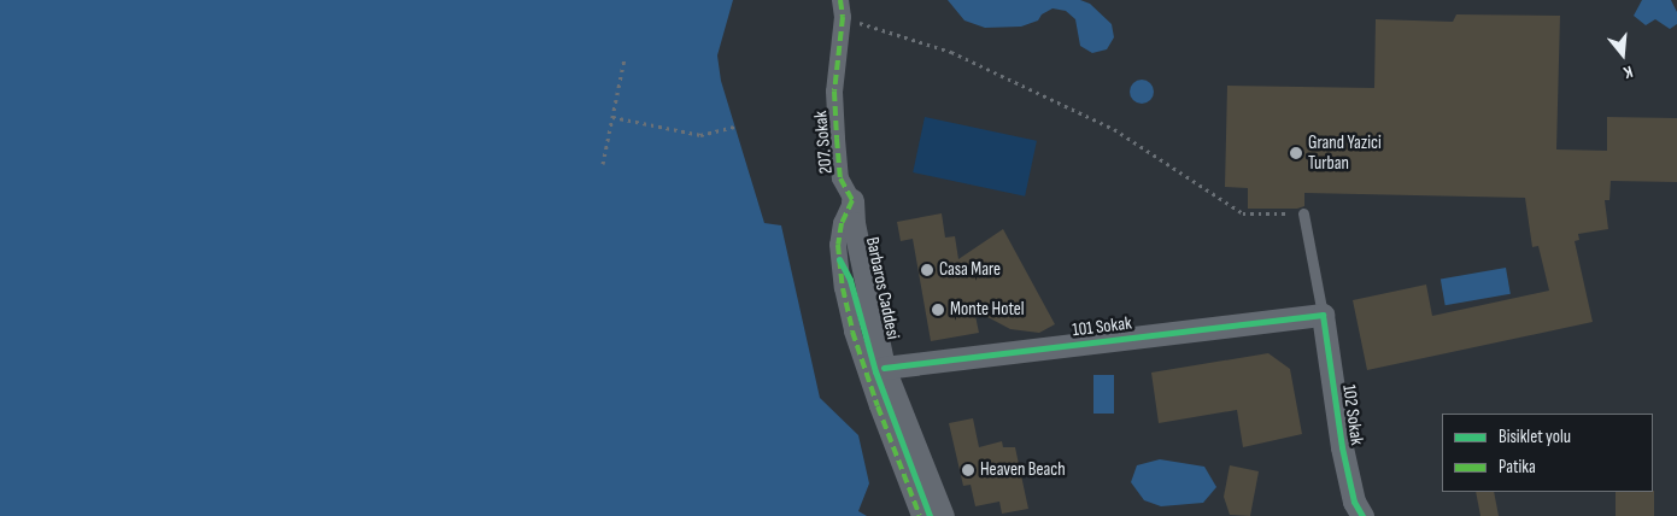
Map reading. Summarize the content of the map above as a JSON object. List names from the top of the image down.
{
  "streets": {
    "street": [
      "207. Sokak",
      "Barbaros Caddesi",
      "101 Sokak",
      "102 Sokak"
    ]
  },
  "crossings": [
    ["207. Sokak", "Barbaros Caddesi"],
    ["Barbaros Caddesi", "101 Sokak"],
    ["101 Sokak", "102 Sokak"]
  ],
  "places": [
    "Grand Yazici Turban",
    "Casa Mare",
    "Monte Hotel",
    "Heaven Beach"
  ],
  "legend": ["Bisiklet yolu", "Patika"],
  "north": "bottom"
}
